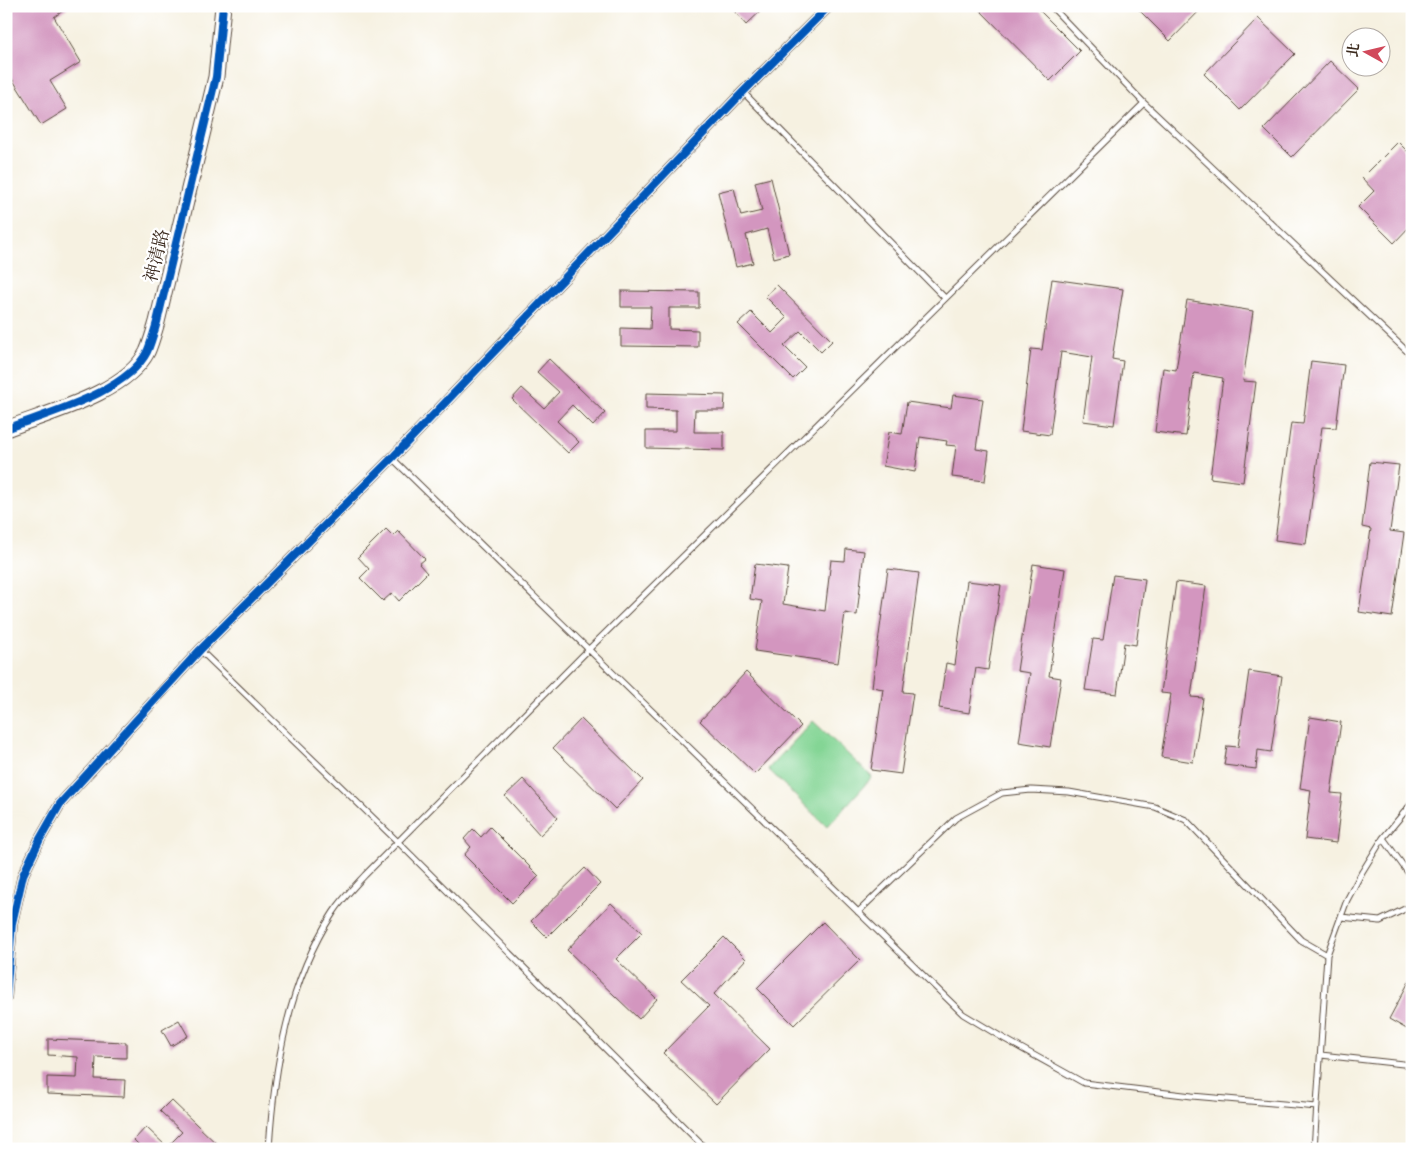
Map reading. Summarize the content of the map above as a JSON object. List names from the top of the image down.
{
  "streets": {
    "street": ["神清路"]
  },
  "north": "left"
}
